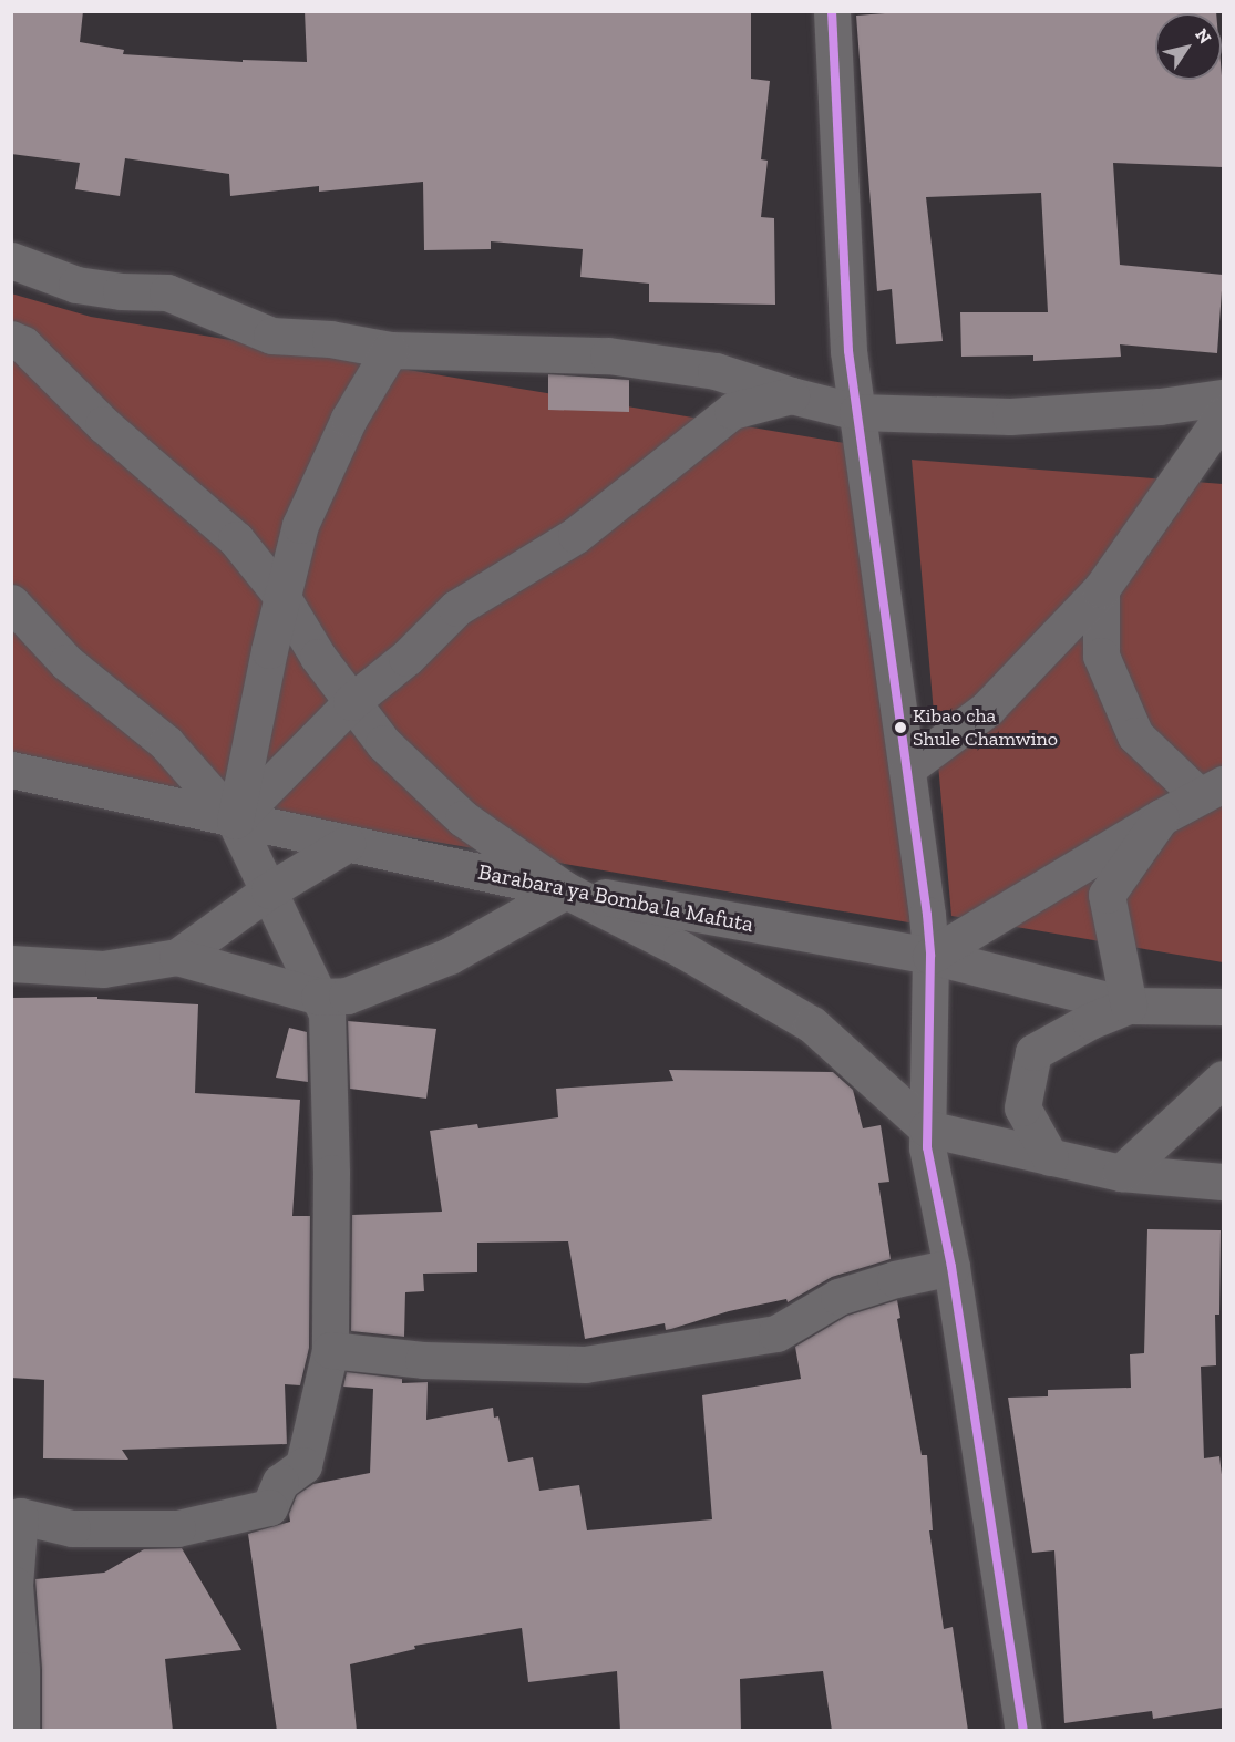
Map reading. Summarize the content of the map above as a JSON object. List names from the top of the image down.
{
  "streets": {
    "street": ["Barabara ya Bomba la Mafuta"]
  },
  "places": ["Kibao cha Shule Chamwino"],
  "north": "top right"
}
